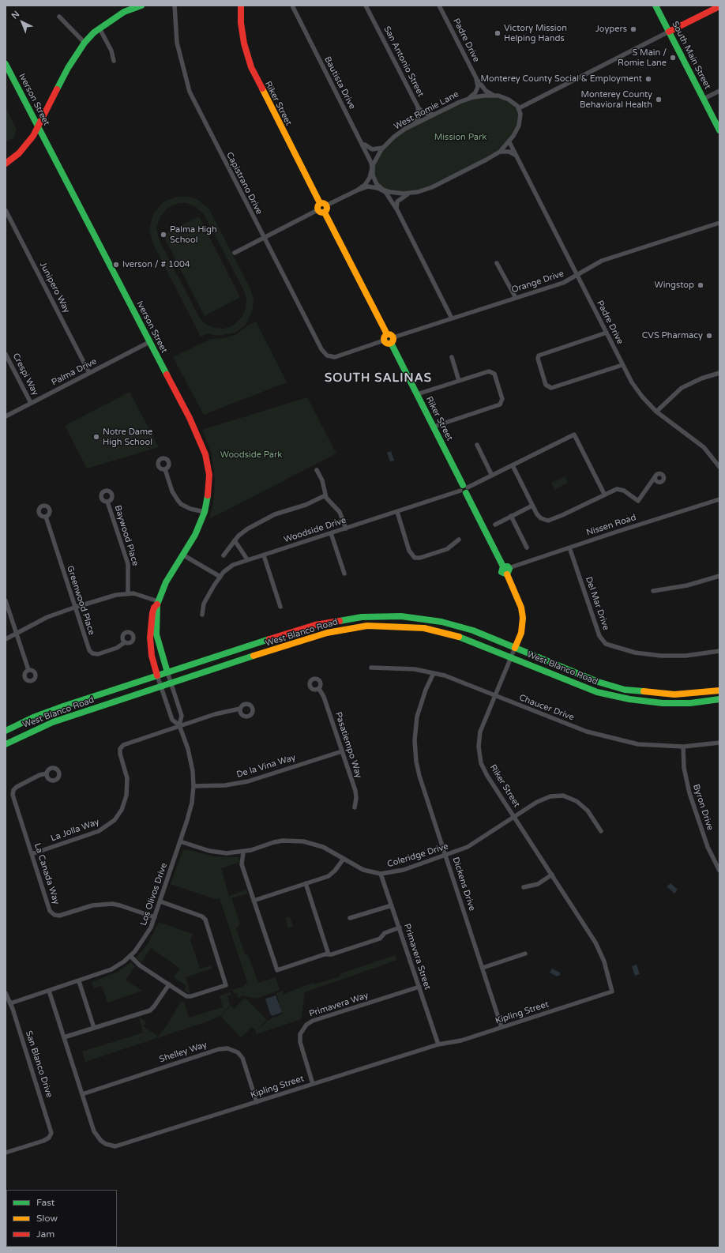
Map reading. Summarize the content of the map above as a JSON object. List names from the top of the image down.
{
  "streets": {
    "street": [
      "Padre Drive",
      "South Main Street",
      "San Antonio Street",
      "Bautista Drive",
      "Iverson Street",
      "Riker Street",
      "West Romie Lane",
      "Capistrano Drive",
      "Orange Drive",
      "Junipero Way",
      "Palma Drive",
      "Crespi Way",
      "Nissen Road",
      "Woodside Drive",
      "Baywood Place",
      "Greenwood Place",
      "Del Mar Drive",
      "West Blanco Road",
      "Chaucer Drive",
      "Pasatiempo Way",
      "De la Vina Way",
      "Byron Drive",
      "La Jolla Way",
      "Coleridge Drive",
      "La Canada Way",
      "Dickens Drive",
      "Los Olivos Drive",
      "Primavera Street",
      "Primavera Way",
      "Kipling Street",
      "Shelley Way",
      "San Blanco Drive"
    ]
  },
  "crossings": [
    ["Padre Drive", "West Romie Lane"],
    ["Padre Drive", "Orange Drive"],
    ["San Antonio Street", "West Romie Lane"],
    ["Bautista Drive", "West Romie Lane"],
    ["Iverson Street", "Palma Drive"],
    ["Iverson Street", "West Blanco Road"],
    ["Iverson Street", "Los Olivos Drive"],
    ["Riker Street", "West Romie Lane"],
    ["Riker Street", "Capistrano Drive"],
    ["Riker Street", "Orange Drive"],
    ["Riker Street", "Nissen Road"],
    ["Riker Street", "Woodside Drive"],
    ["Riker Street", "West Blanco Road"],
    ["Riker Street", "Chaucer Drive"],
    ["Riker Street", "Coleridge Drive"],
    ["Riker Street", "Kipling Street"],
    ["Capistrano Drive", "Orange Drive"],
    ["Junipero Way", "Palma Drive"],
    ["Palma Drive", "Crespi Way"],
    ["Nissen Road", "Del Mar Drive"],
    ["West Blanco Road", "Los Olivos Drive"],
    ["Chaucer Drive", "Byron Drive"],
    ["Chaucer Drive", "Dickens Drive"],
    ["Pasatiempo Way", "De la Vina Way"],
    ["De la Vina Way", "Los Olivos Drive"],
    ["La Jolla Way", "La Canada Way"],
    ["La Jolla Way", "Los Olivos Drive"],
    ["Coleridge Drive", "Dickens Drive"],
    ["Coleridge Drive", "Los Olivos Drive"],
    ["Coleridge Drive", "Primavera Street"],
    ["La Canada Way", "Los Olivos Drive"],
    ["Dickens Drive", "Kipling Street"],
    ["Los Olivos Drive", "Kipling Street"],
    ["Los Olivos Drive", "San Blanco Drive"],
    ["Primavera Street", "Primavera Way"],
    ["Primavera Street", "Kipling Street"],
    ["Primavera Way", "Kipling Street"],
    ["Kipling Street", "Shelley Way"]
  ],
  "districts": ["SOUTH SALINAS"],
  "parks": ["Mission Park", "Woodside Park"],
  "places": [
    "Joypers",
    "Victory Mission Helping Hands",
    "S Main / Romie Lane",
    "Monterey County Social & Employment",
    "Monterey County Behavioral Health",
    "Palma High School",
    "Iverson / # 1004",
    "Wingstop",
    "CVS Pharmacy",
    "Notre Dame High School"
  ],
  "legend": ["Fast", "Slow", "Jam"],
  "north": "top left"
}
